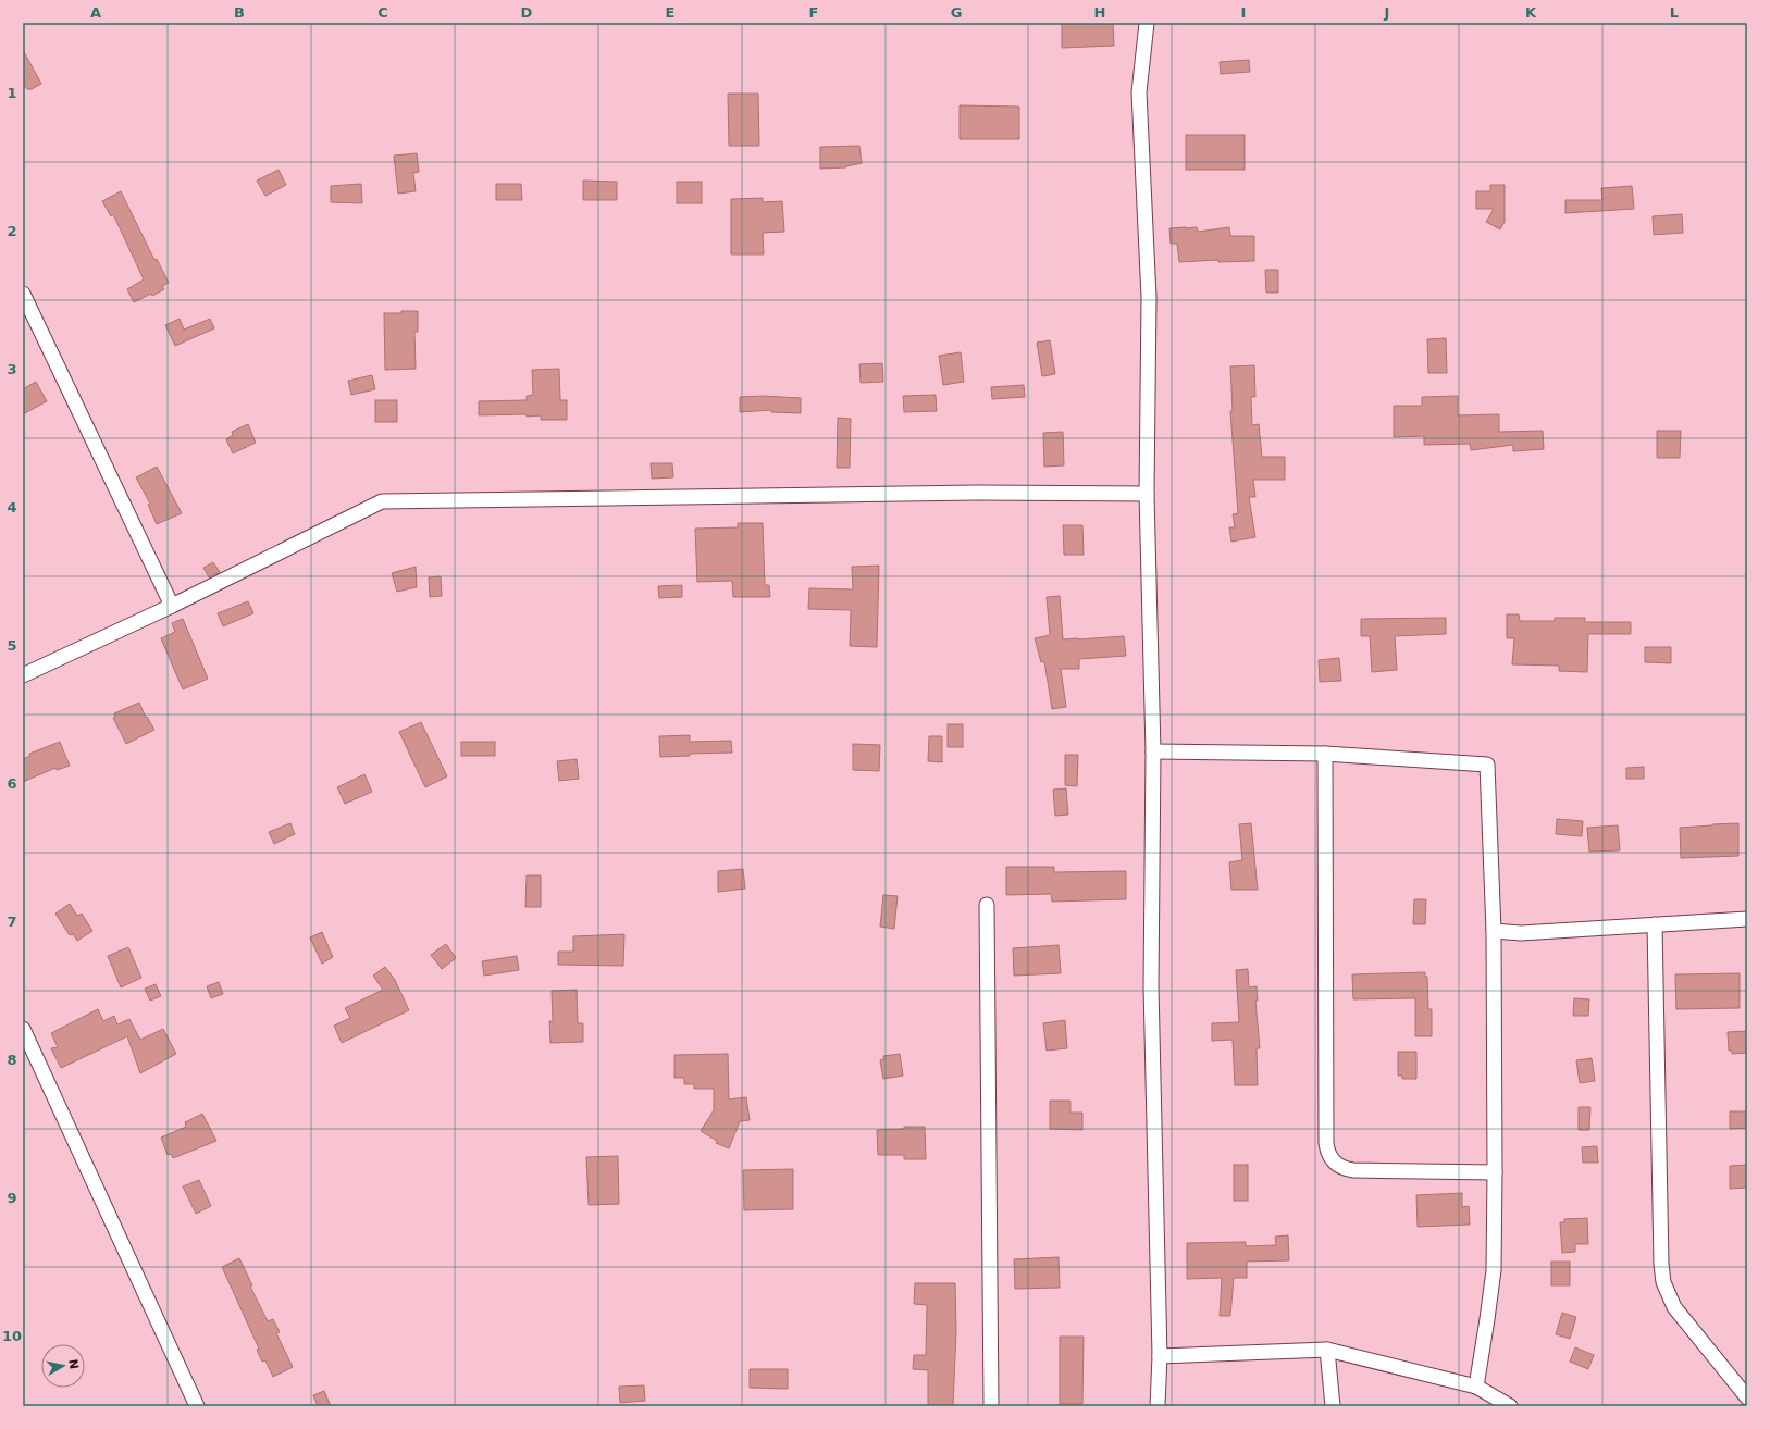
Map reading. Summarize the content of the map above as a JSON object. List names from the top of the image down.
{
  "north": "right",
  "grid": {
    "columns": [
      "A",
      "B",
      "C",
      "D",
      "E",
      "F",
      "G",
      "H",
      "I",
      "J",
      "K",
      "L"
    ],
    "rows": [
      "1",
      "2",
      "3",
      "4",
      "5",
      "6",
      "7",
      "8",
      "9",
      "10"
    ]
  }
}
